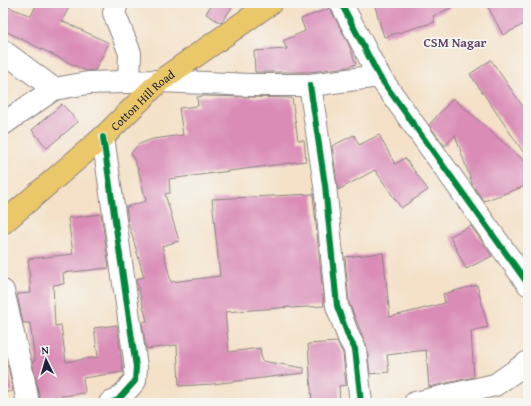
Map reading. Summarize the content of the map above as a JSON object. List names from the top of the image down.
{
  "streets": {
    "main road": ["Cotton Hill Road"]
  },
  "districts": ["CSM Nagar"],
  "north": "top"
}
